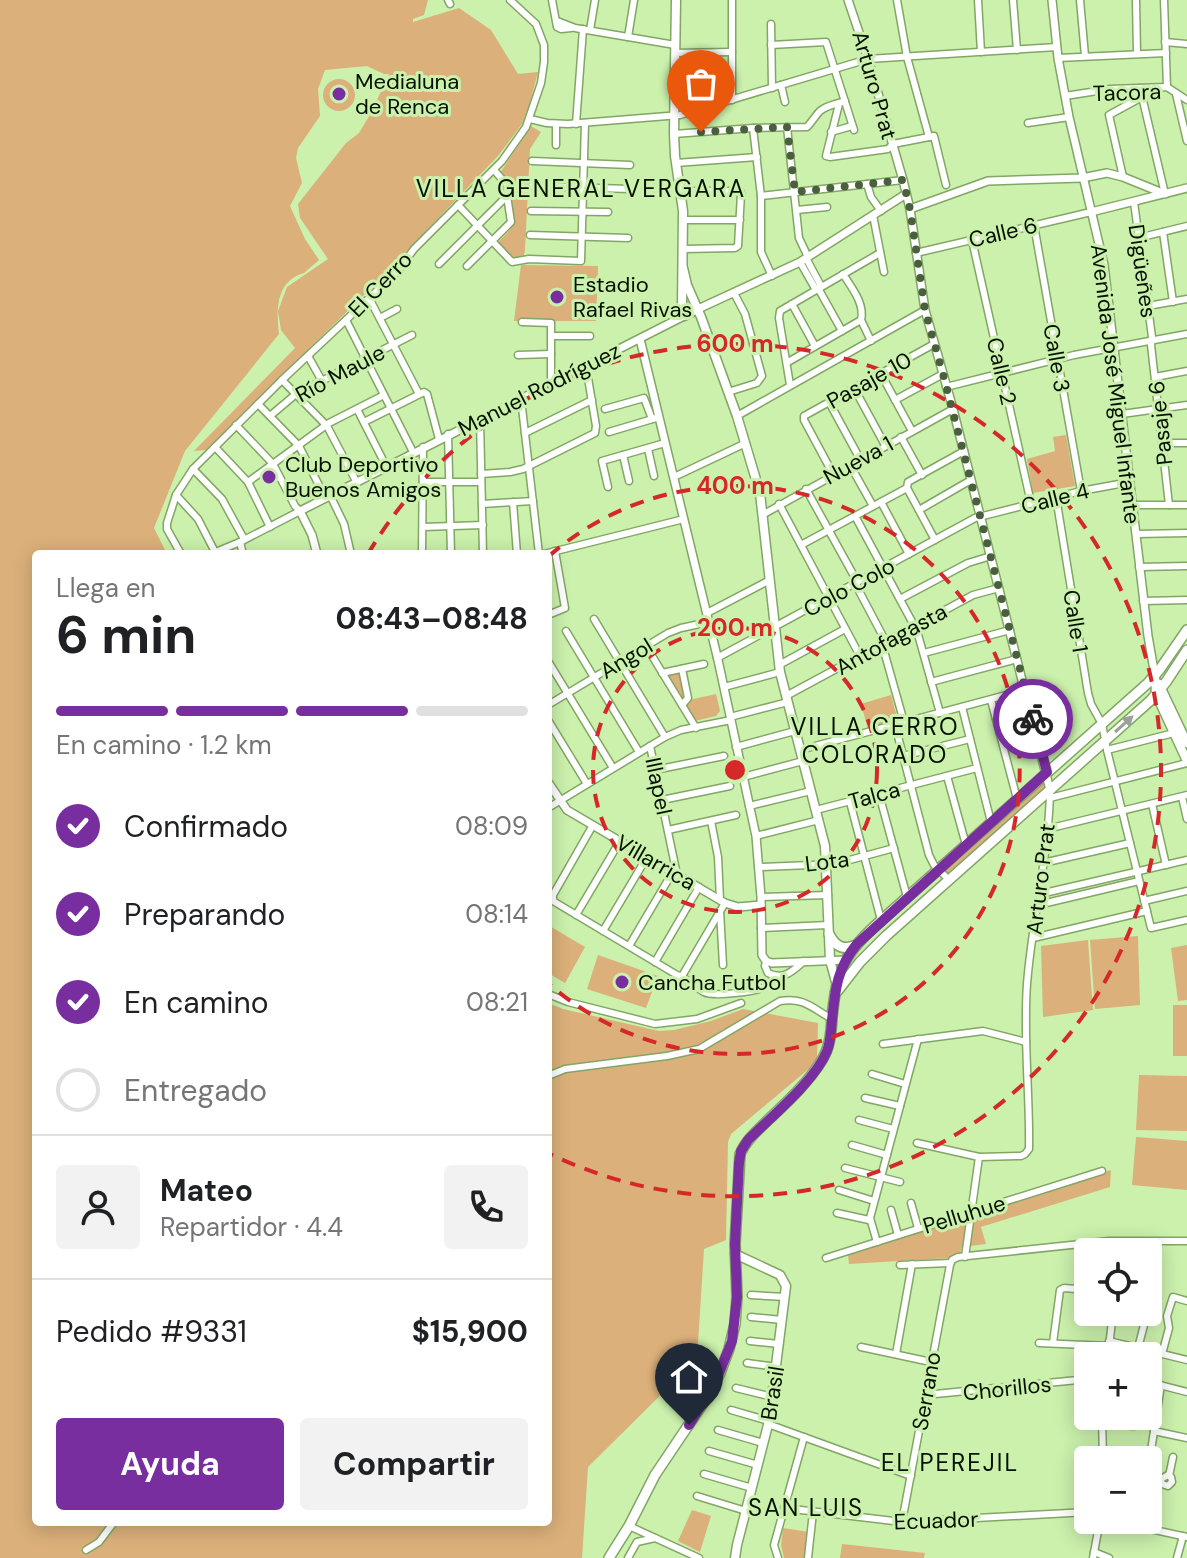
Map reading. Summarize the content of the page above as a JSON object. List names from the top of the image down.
{
  "streets": {
    "main road": ["Avenida José Miguel Infante", "Manuel Rodríguez", "Brasil"],
    "street": [
      "Arturo Prat",
      "Tacora",
      "Calle 6",
      "Digüeñes",
      "El Cerro",
      "Calle 3",
      "Calle 2",
      "Río Maule",
      "Pasaje 10",
      "Pasaje 6",
      "Nueva 1",
      "Calle 4",
      "Colo Colo",
      "Calle 1",
      "Antofagasta",
      "Angol",
      "Illapel",
      "Talca",
      "Lota",
      "Villarrica",
      "Pelluhue",
      "Chorillos",
      "Serrano",
      "Ecuador"
    ]
  },
  "crossings": [
    ["Arturo Prat", "Calle 6"],
    ["Arturo Prat", "Pasaje 10"],
    ["Arturo Prat", "Manuel Rodríguez"],
    ["Arturo Prat", "Nueva 1"],
    ["Arturo Prat", "Calle 4"],
    ["Arturo Prat", "Colo Colo"],
    ["Arturo Prat", "Antofagasta"],
    ["Tacora", "Avenida José Miguel Infante"],
    ["Calle 6", "Calle 3"],
    ["Calle 6", "Calle 2"],
    ["Calle 6", "Avenida José Miguel Infante"],
    ["Digüeñes", "Pasaje 6"],
    ["Calle 3", "Calle 4"],
    ["Calle 2", "Calle 4"],
    ["Pasaje 10", "Nueva 1"],
    ["Avenida José Miguel Infante", "Calle 4"],
    ["Calle 4", "Colo Colo"],
    ["Calle 4", "Calle 1"],
    ["Antofagasta", "Illapel"],
    ["Antofagasta", "Villarrica"],
    ["Illapel", "Villarrica"],
    ["Chorillos", "Serrano"],
    ["Serrano", "Ecuador"]
  ],
  "districts": [
    "VILLA GENERAL VERGARA",
    "VILLA CERRO COLORADO",
    "EL PEREJIL",
    "SAN LUIS"
  ],
  "places": [
    "Medialuna de Renca",
    "Estadio Rafael Rivas",
    "Club Deportivo Buenos Amigos",
    "Cancha Futbol"
  ],
  "page": {
    "heading": ["6 min", "Llega en", "08:43–08:48"],
    "panel": [
      "Mateo",
      "Repartidor · 4.4",
      "Pedido #9331",
      "$15,900"
    ],
    "bar": "En camino · 1.2 km",
    "list": [
      ["Confirmado", "08:09"],
      ["Preparando", "08:14"],
      ["En camino", "08:21"],
      "Entregado"
    ],
    "map_buttons": ["+", "−"],
    "buttons": ["Ayuda", "Compartir"]
  },
  "rings": ["600 m", "400 m", "200 m"]
}
